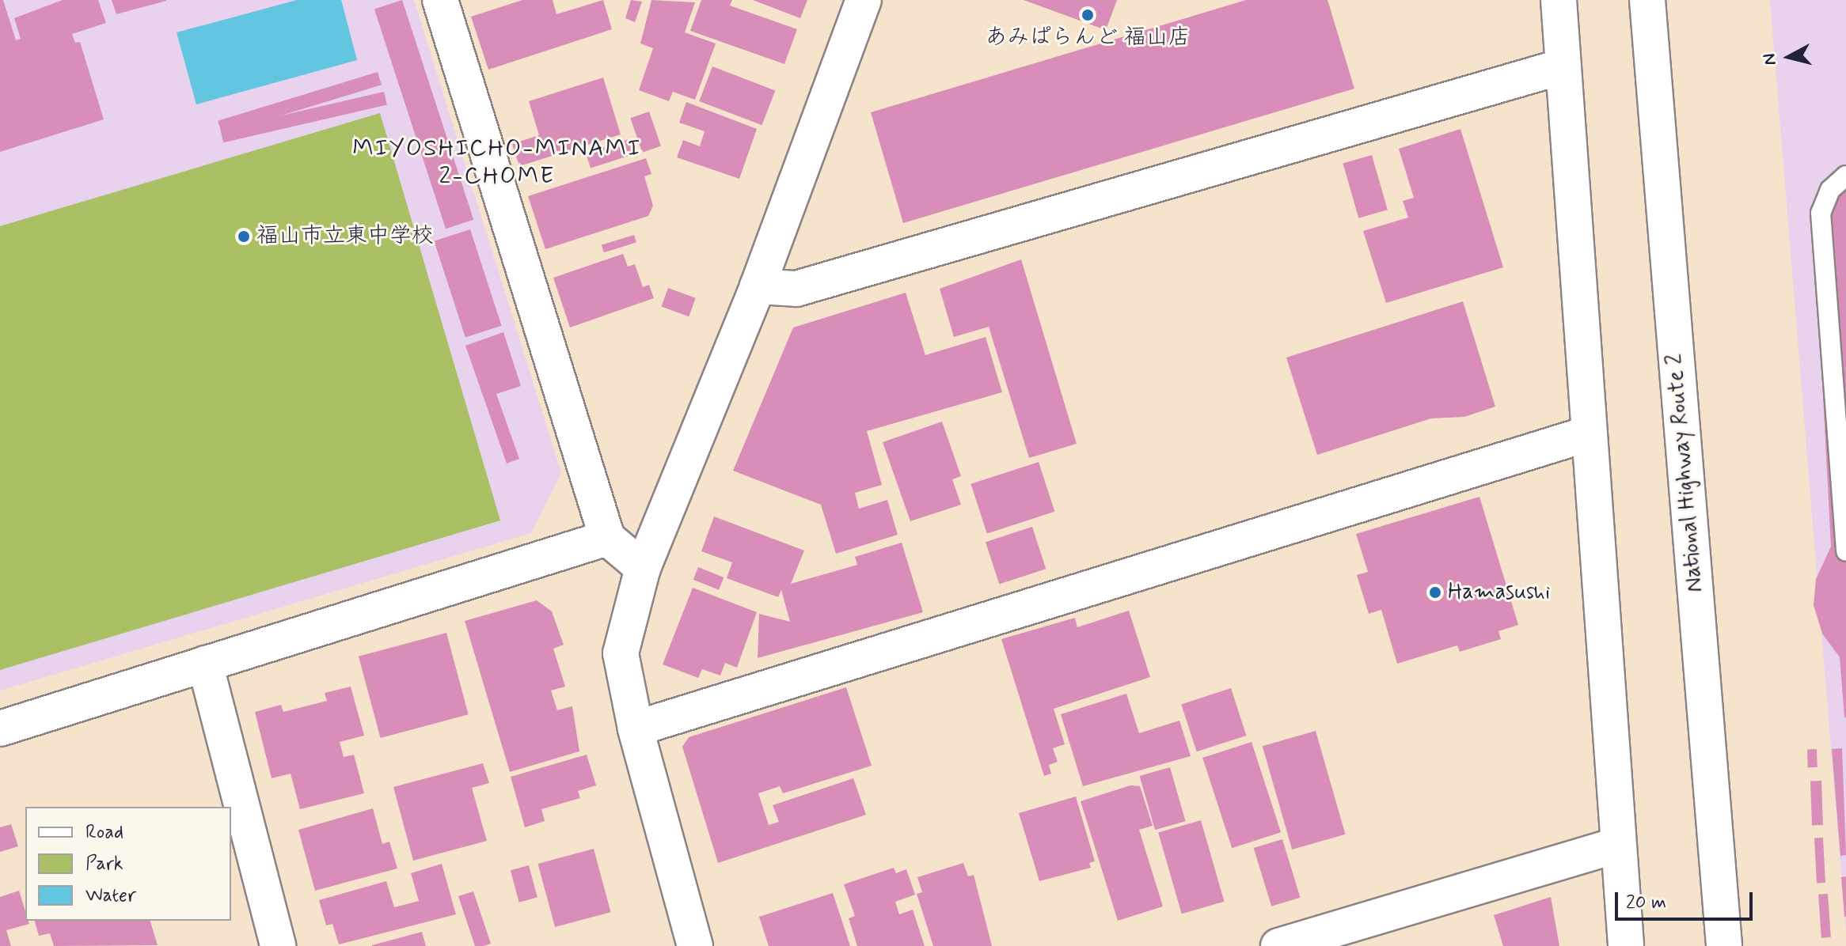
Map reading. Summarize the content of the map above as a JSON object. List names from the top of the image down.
{
  "streets": {
    "main road": ["National Highway Route 2"]
  },
  "districts": ["MIYOSHICHO-MINAMI 2-CHOME"],
  "places": ["あみぱらんど 福山店", "福山市立東中学校", "Hamasushi"],
  "legend": ["Road", "Park", "Water"],
  "scale_bar": "20 m",
  "north": "left"
}
